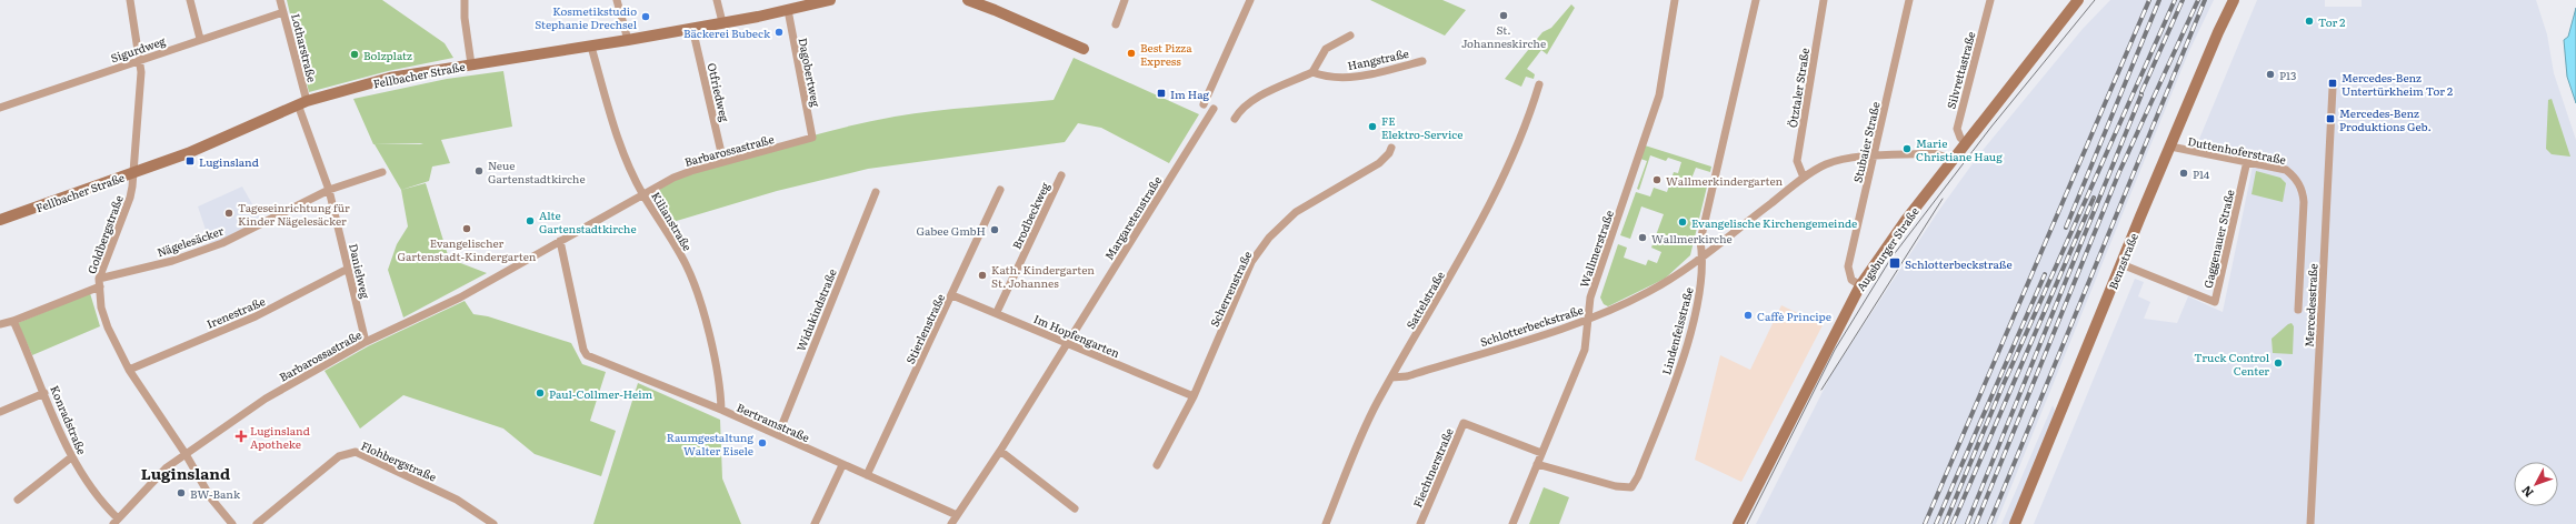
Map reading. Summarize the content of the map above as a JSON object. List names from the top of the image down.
{
  "streets": {
    "main road": ["Fellbacher Straße", "Augsburger Straße", "Benzstraße"],
    "street": [
      "Lotharstraße",
      "Sigurdweg",
      "Hangstraße",
      "Silvrettastraße",
      "Dagobertweg",
      "Ötztaler Straße",
      "Otfriedweg",
      "Stubaier Straße",
      "Barbarossastraße",
      "Duttenhoferstraße",
      "Brodbeckweg",
      "Margaretenstraße",
      "Kilianstraße",
      "Goldbergstraße",
      "Gaggenauer Straße",
      "Nägelesäcker",
      "Wallmerstraße",
      "Danielweg",
      "Scherrenstraße",
      "Sattelstraße",
      "Mercedesstraße",
      "Widukindstraße",
      "Irenestraße",
      "Schlotterbeckstraße",
      "Stierlenstraße",
      "Lindenfelsstraße",
      "Im Hopfengarten",
      "Konradstraße",
      "Bertramstraße",
      "Flohbergstraße",
      "Fiechtnerstraße"
    ]
  },
  "crossings": [
    ["Lotharstraße", "Sigurdweg"],
    ["Lotharstraße", "Fellbacher Straße"],
    ["Lotharstraße", "Danielweg"],
    ["Sigurdweg", "Goldbergstraße"],
    ["Silvrettastraße", "Augsburger Straße"],
    ["Dagobertweg", "Fellbacher Straße"],
    ["Dagobertweg", "Barbarossastraße"],
    ["Fellbacher Straße", "Otfriedweg"],
    ["Fellbacher Straße", "Kilianstraße"],
    ["Fellbacher Straße", "Goldbergstraße"],
    ["Fellbacher Straße", "Danielweg"],
    ["Ötztaler Straße", "Schlotterbeckstraße"],
    ["Otfriedweg", "Barbarossastraße"],
    ["Stubaier Straße", "Augsburger Straße"],
    ["Stubaier Straße", "Schlotterbeckstraße"],
    ["Barbarossastraße", "Kilianstraße"],
    ["Barbarossastraße", "Goldbergstraße"],
    ["Barbarossastraße", "Danielweg"],
    ["Barbarossastraße", "Konradstraße"],
    ["Barbarossastraße", "Bertramstraße"],
    ["Duttenhoferstraße", "Gaggenauer Straße"],
    ["Duttenhoferstraße", "Benzstraße"],
    ["Brodbeckweg", "Im Hopfengarten"],
    ["Margaretenstraße", "Im Hopfengarten"],
    ["Margaretenstraße", "Bertramstraße"],
    ["Kilianstraße", "Bertramstraße"],
    ["Goldbergstraße", "Nägelesäcker"],
    ["Goldbergstraße", "Irenestraße"],
    ["Gaggenauer Straße", "Benzstraße"],
    ["Nägelesäcker", "Danielweg"],
    ["Nägelesäcker", "Konradstraße"],
    ["Wallmerstraße", "Schlotterbeckstraße"],
    ["Wallmerstraße", "Lindenfelsstraße"],
    ["Wallmerstraße", "Fiechtnerstraße"],
    ["Augsburger Straße", "Schlotterbeckstraße"],
    ["Danielweg", "Irenestraße"],
    ["Scherrenstraße", "Im Hopfengarten"],
    ["Sattelstraße", "Schlotterbeckstraße"],
    ["Widukindstraße", "Bertramstraße"],
    ["Schlotterbeckstraße", "Lindenfelsstraße"],
    ["Stierlenstraße", "Im Hopfengarten"],
    ["Stierlenstraße", "Bertramstraße"]
  ],
  "districts": ["Luginsland"],
  "places": {
    "other": [
      "St. Johanneskirche",
      "Kosmetikstudio Stephanie Drechsel",
      "Tor 2",
      "Bäckerei Bubeck",
      "Best Pizza Express",
      "Bolzplatz",
      "P13",
      "FE Elektro-Service",
      "Marie Christiane Haug",
      "Neue Gartenstadtkirche",
      "P14",
      "Wallmerkindergarten",
      "Tageseinrichtung für Kinder Nägelesäcker",
      "Alte Gartenstadtkirche",
      "Evangelische Kirchengemeinde",
      "Evangelischer Gartenstadt-Kindergarten",
      "Gabee GmbH",
      "Wallmerkirche",
      "Kath. Kindergarten St. Johannes",
      "Caffè Principe",
      "Truck Control Center",
      "Paul-Collmer-Heim",
      "Raumgestaltung Walter Eisele",
      "BW-Bank"
    ],
    "transit": [
      "Mercedes-Benz Untertürkheim Tor 2",
      "Im Hag",
      "Mercedes-Benz Produktions Geb.",
      "Luginsland",
      "Schlotterbeckstraße"
    ],
    "health": ["Luginsland Apotheke"]
  },
  "north": "bottom left"
}
